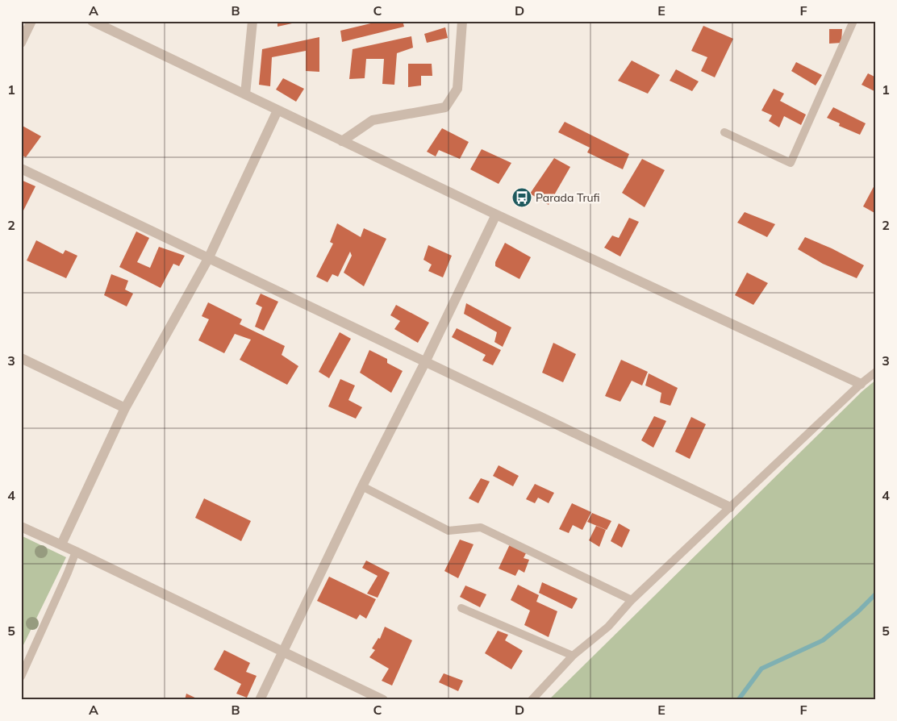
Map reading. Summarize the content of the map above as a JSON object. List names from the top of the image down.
{
  "places": {
    "bus stop": ["Parada Trufi"]
  },
  "grid": {
    "columns": [
      "A",
      "B",
      "C",
      "D",
      "E",
      "F"
    ],
    "rows": [
      "1",
      "2",
      "3",
      "4",
      "5"
    ]
  }
}
